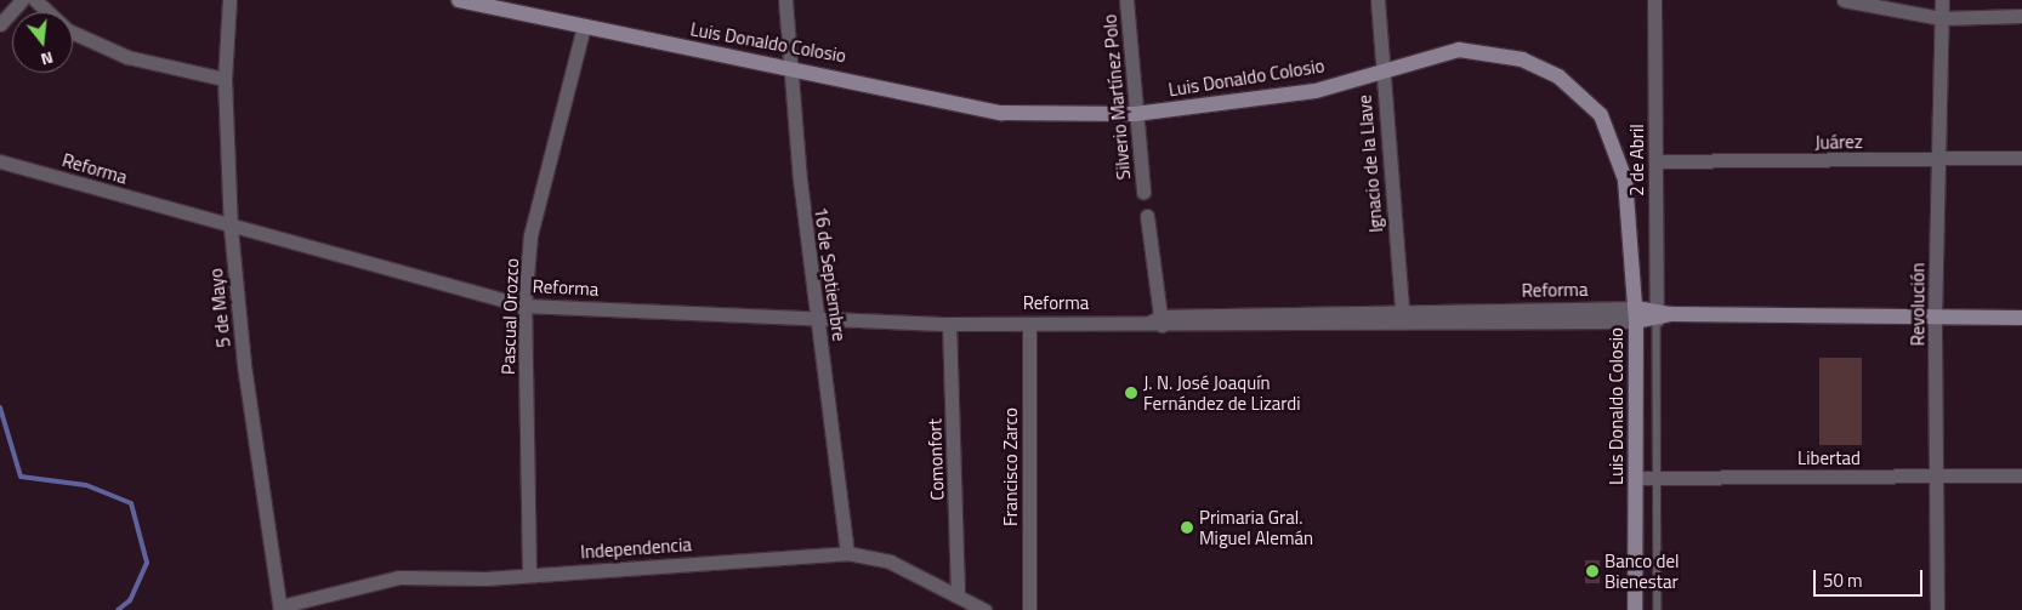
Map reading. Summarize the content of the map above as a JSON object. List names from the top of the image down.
{
  "streets": {
    "main road": ["Luis Donaldo Colosio", "Reforma"],
    "street": [
      "Silverio Martínez Polo",
      "Juárez",
      "2 de Abril",
      "Ignacio de la Llave",
      "16 de Septiembre",
      "Revolución",
      "5 de Mayo",
      "Pascual Orozco",
      "Libertad",
      "Comonfort",
      "Francisco Zarco",
      "Independencia"
    ]
  },
  "crossings": [
    ["Luis Donaldo Colosio", "Silverio Martínez Polo"],
    ["Luis Donaldo Colosio", "Ignacio de la Llave"],
    ["Luis Donaldo Colosio", "Reforma"],
    ["Luis Donaldo Colosio", "16 de Septiembre"],
    ["Luis Donaldo Colosio", "Pascual Orozco"],
    ["Luis Donaldo Colosio", "Libertad"],
    ["Juárez", "2 de Abril"],
    ["Juárez", "Revolución"],
    ["2 de Abril", "Reforma"],
    ["Ignacio de la Llave", "Reforma"],
    ["Reforma", "16 de Septiembre"],
    ["Reforma", "Revolución"],
    ["Reforma", "5 de Mayo"],
    ["Reforma", "Pascual Orozco"],
    ["Reforma", "Comonfort"],
    ["Reforma", "Francisco Zarco"],
    ["16 de Septiembre", "Independencia"],
    ["Revolución", "Libertad"],
    ["5 de Mayo", "Independencia"],
    ["Pascual Orozco", "Independencia"],
    ["Comonfort", "Independencia"]
  ],
  "places": ["J. N. José Joaquín Fernández de Lizardi", "Primaria Gral. Miguel Alemán", "Banco del Bienestar"],
  "scale_bar": "50 m",
  "north": "bottom"
}
